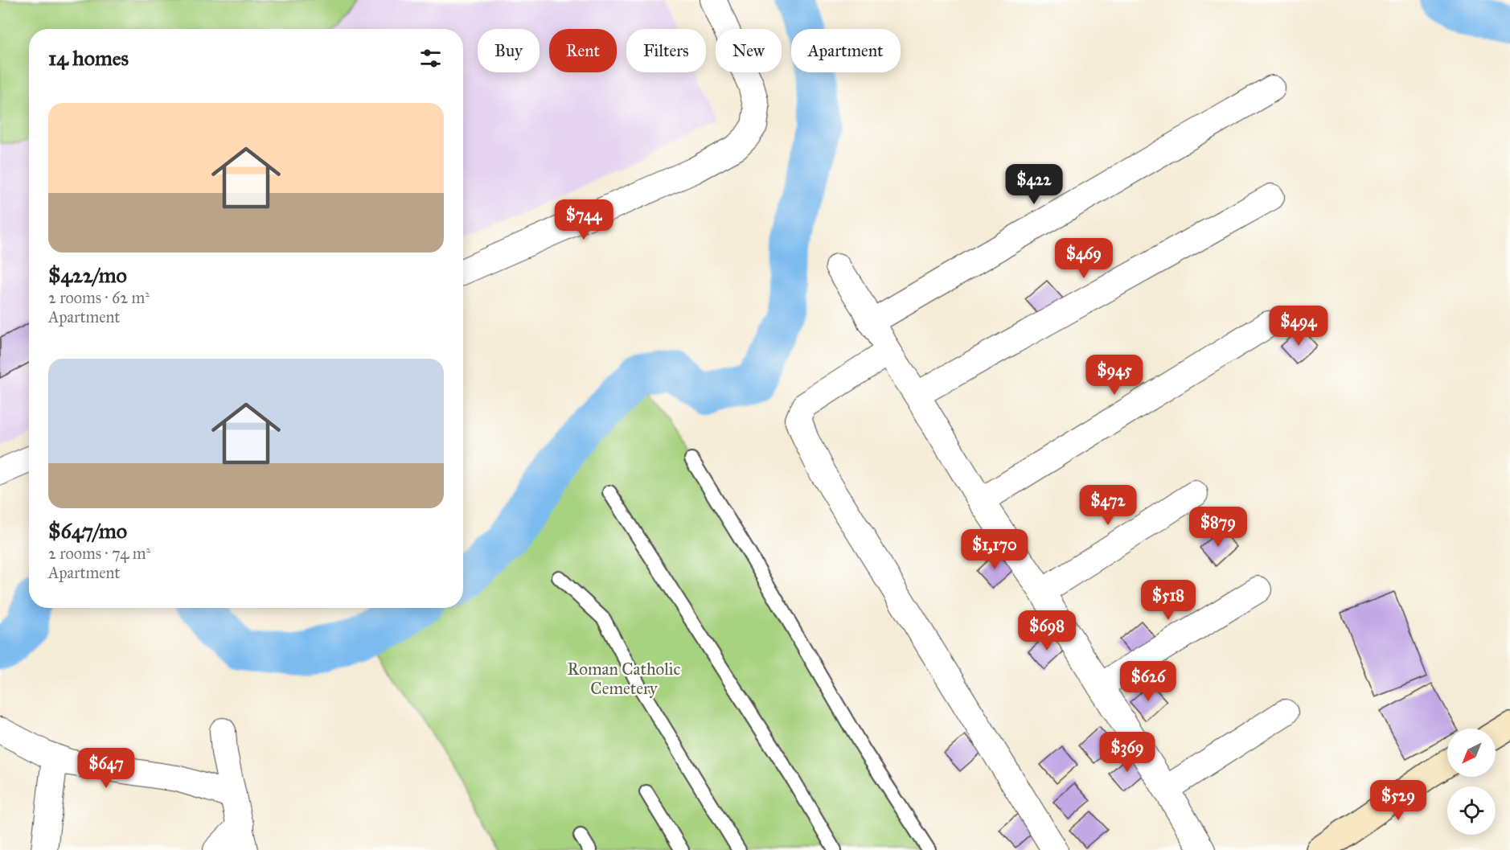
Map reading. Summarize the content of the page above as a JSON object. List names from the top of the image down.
{
  "parks": ["Roman Catholic Cemetery"],
  "north": "bottom left",
  "page": {
    "chip": [
      "Buy",
      "Rent",
      "Filters",
      "New",
      "Apartment"
    ],
    "heading": "14 homes",
    "list": [
      {
        "name": "$422/mo",
        "note": "2 rooms · 62 m² · Apartment"
      },
      {
        "name": "$647/mo",
        "note": "2 rooms · 74 m² · Apartment"
      }
    ],
    "price": [
      "$422",
      "$744",
      "$469",
      "$494",
      "$945",
      "$472",
      "$879",
      "$1,170",
      "$518",
      "$698",
      "$626",
      "$369",
      "$647",
      "$529"
    ]
  }
}
